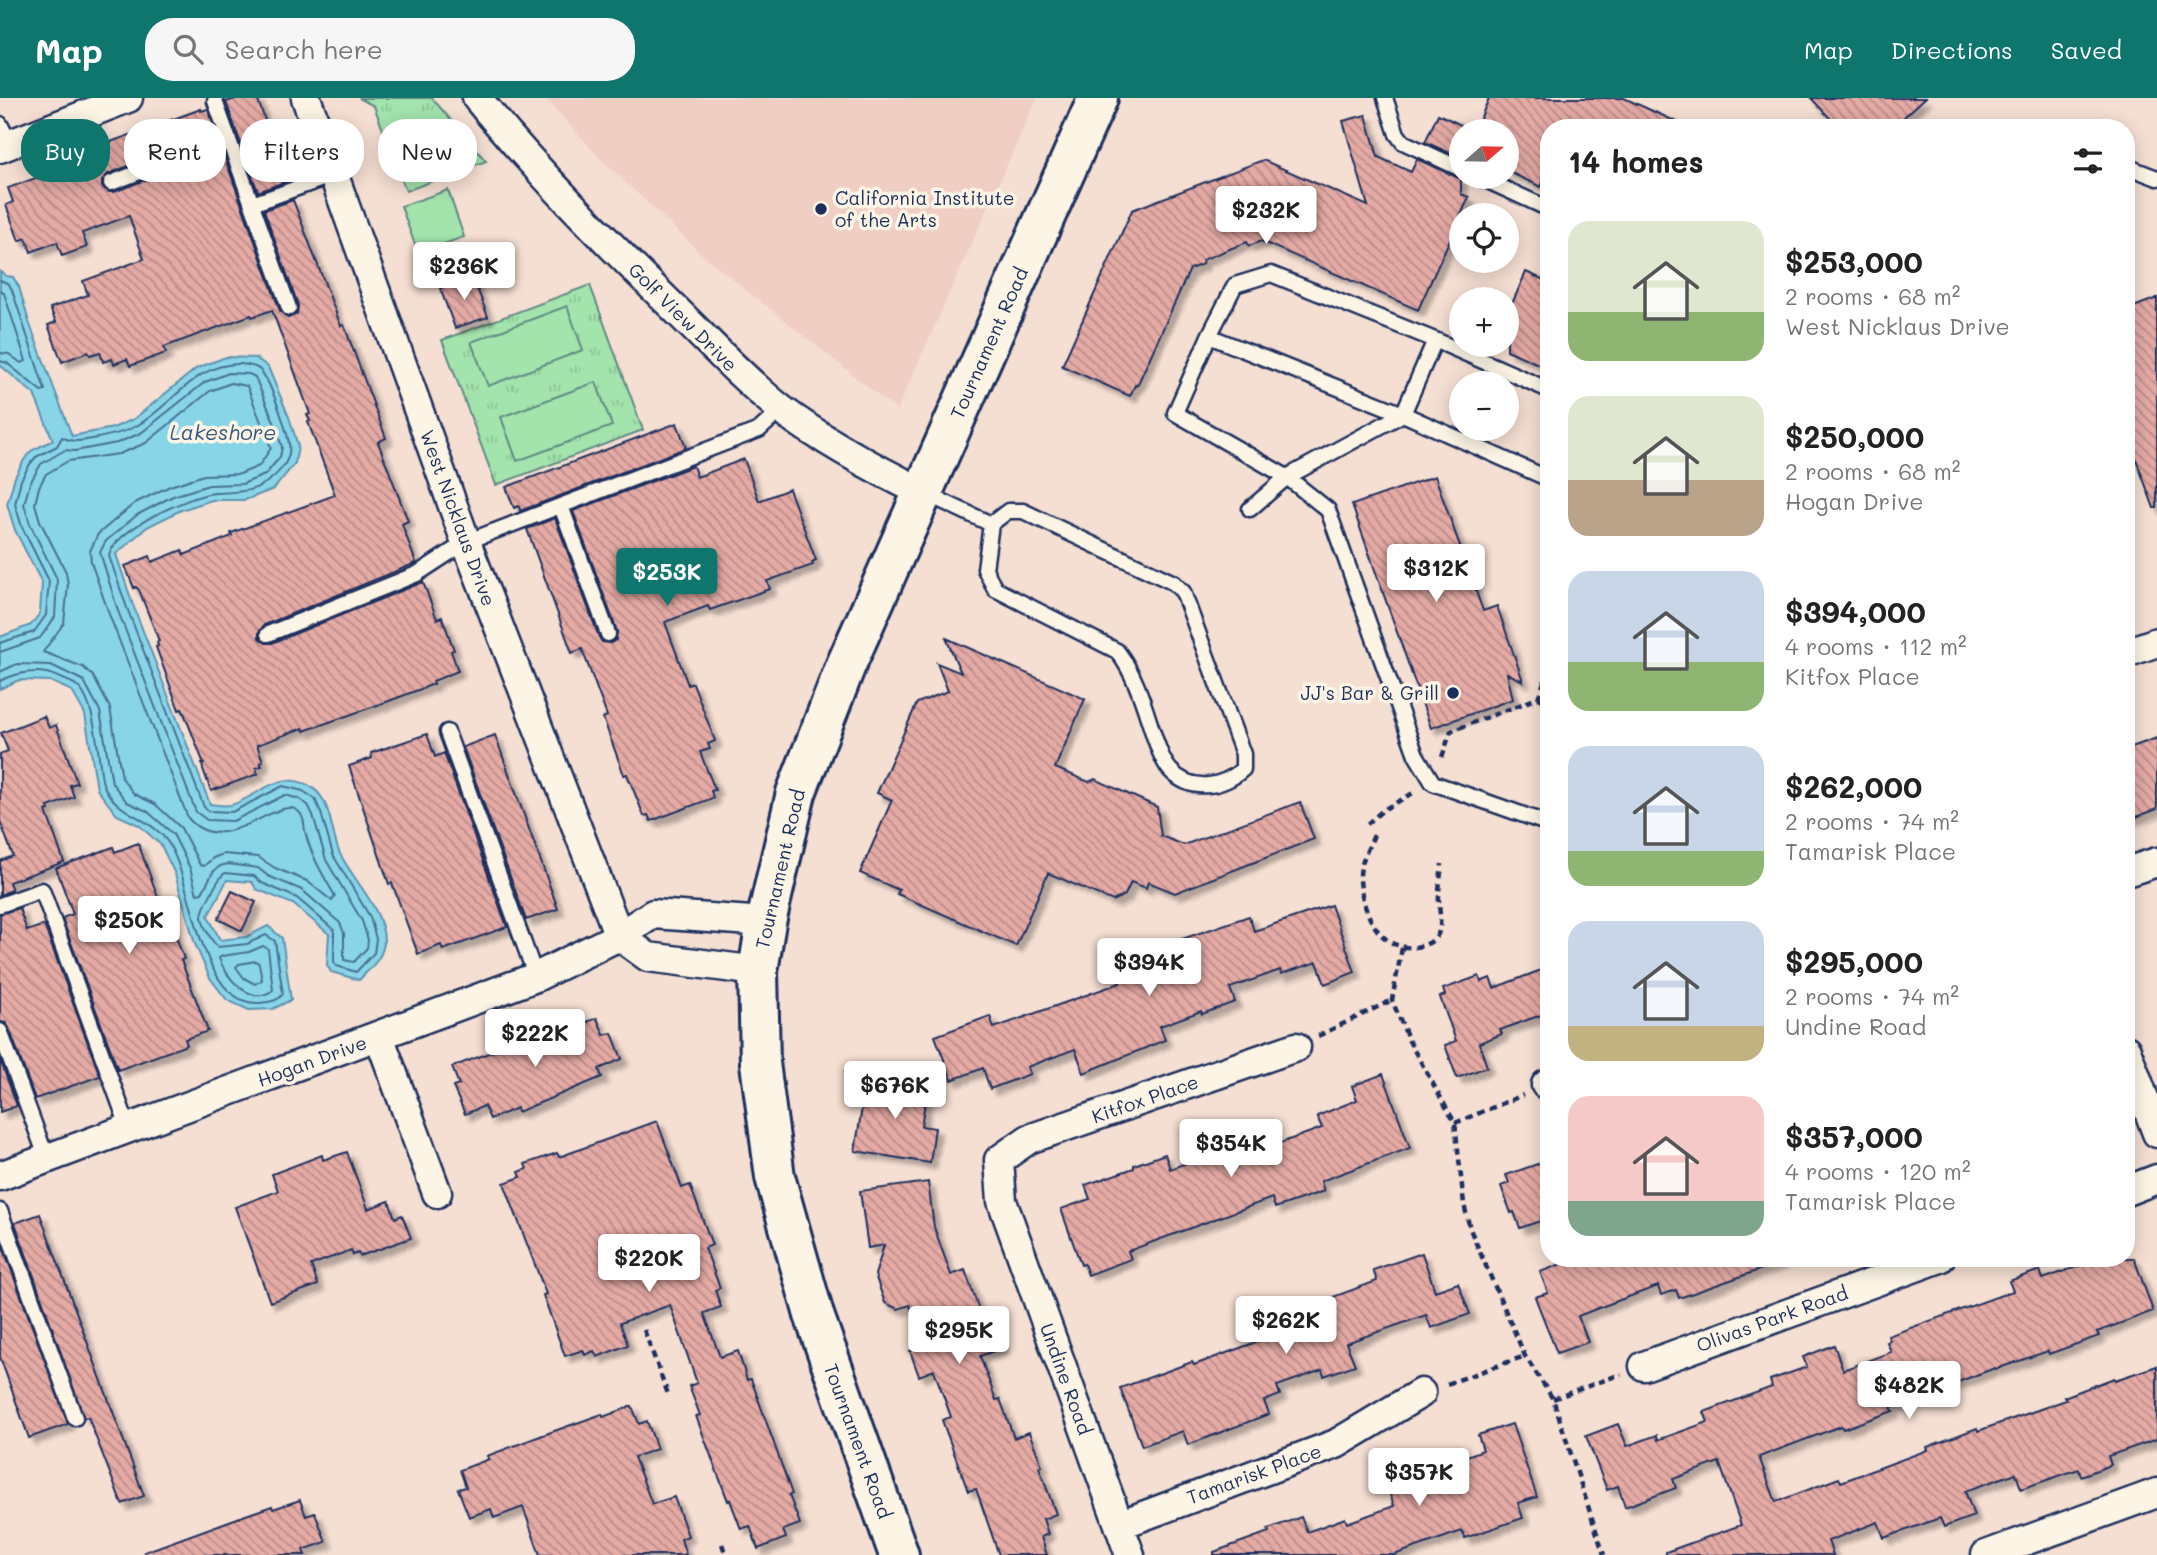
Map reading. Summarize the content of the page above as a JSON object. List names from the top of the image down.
{
  "streets": {
    "street": [
      "Golf View Drive",
      "Tournament Road",
      "West Nicklaus Drive",
      "Hogan Drive",
      "Kitfox Place",
      "Olivas Park Road",
      "Undine Road",
      "Tamarisk Place"
    ]
  },
  "crossings": [
    ["Golf View Drive", "Tournament Road"],
    ["Tournament Road", "Hogan Drive"],
    ["West Nicklaus Drive", "Hogan Drive"],
    ["Kitfox Place", "Undine Road"],
    ["Undine Road", "Tamarisk Place"]
  ],
  "water": ["Lakeshore"],
  "places": ["California Institute of the Arts", "JJ's Bar & Grill"],
  "north": "right",
  "page": {
    "header": "Map",
    "search": "Search here",
    "nav": ["Map", "Directions", "Saved"],
    "map_buttons": ["+", "−"],
    "chip": [
      "Buy",
      "Rent",
      "Filters",
      "New"
    ],
    "heading": "14 homes",
    "price": [
      "$232K",
      "$236K",
      "$312K",
      "$253K",
      "$250K",
      "$394K",
      "$222K",
      "$676K",
      "$354K",
      "$220K",
      "$262K",
      "$295K",
      "$482K",
      "$357K"
    ],
    "list": [
      {
        "name": "$253,000",
        "note": "2 rooms · 68 m² · West Nicklaus Drive"
      },
      {
        "name": "$250,000",
        "note": "2 rooms · 68 m² · Hogan Drive"
      },
      {
        "name": "$394,000",
        "note": "4 rooms · 112 m² · Kitfox Place"
      },
      {
        "name": "$262,000",
        "note": "2 rooms · 74 m² · Tamarisk Place"
      },
      {
        "name": "$295,000",
        "note": "2 rooms · 74 m² · Undine Road"
      },
      {
        "name": "$357,000",
        "note": "4 rooms · 120 m² · Tamarisk Place"
      }
    ]
  }
}
